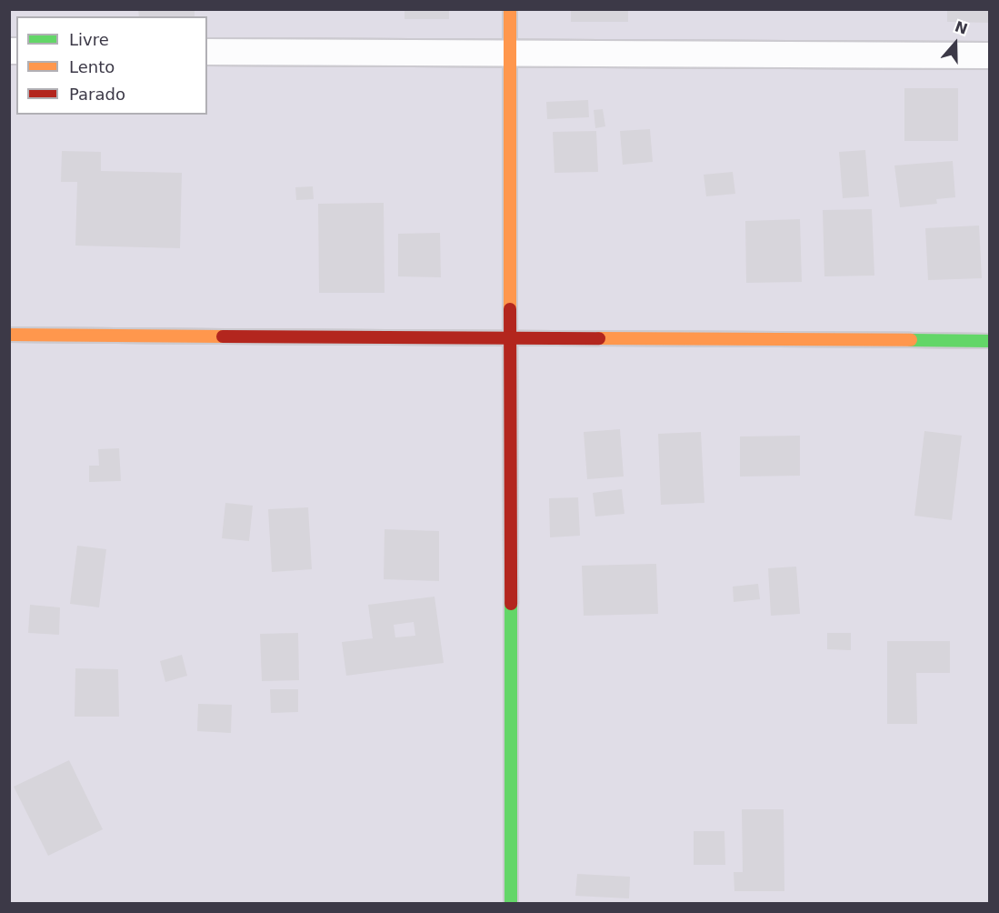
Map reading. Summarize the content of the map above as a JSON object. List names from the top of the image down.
{
  "legend": ["Livre", "Lento", "Parado"],
  "north": "top"
}
